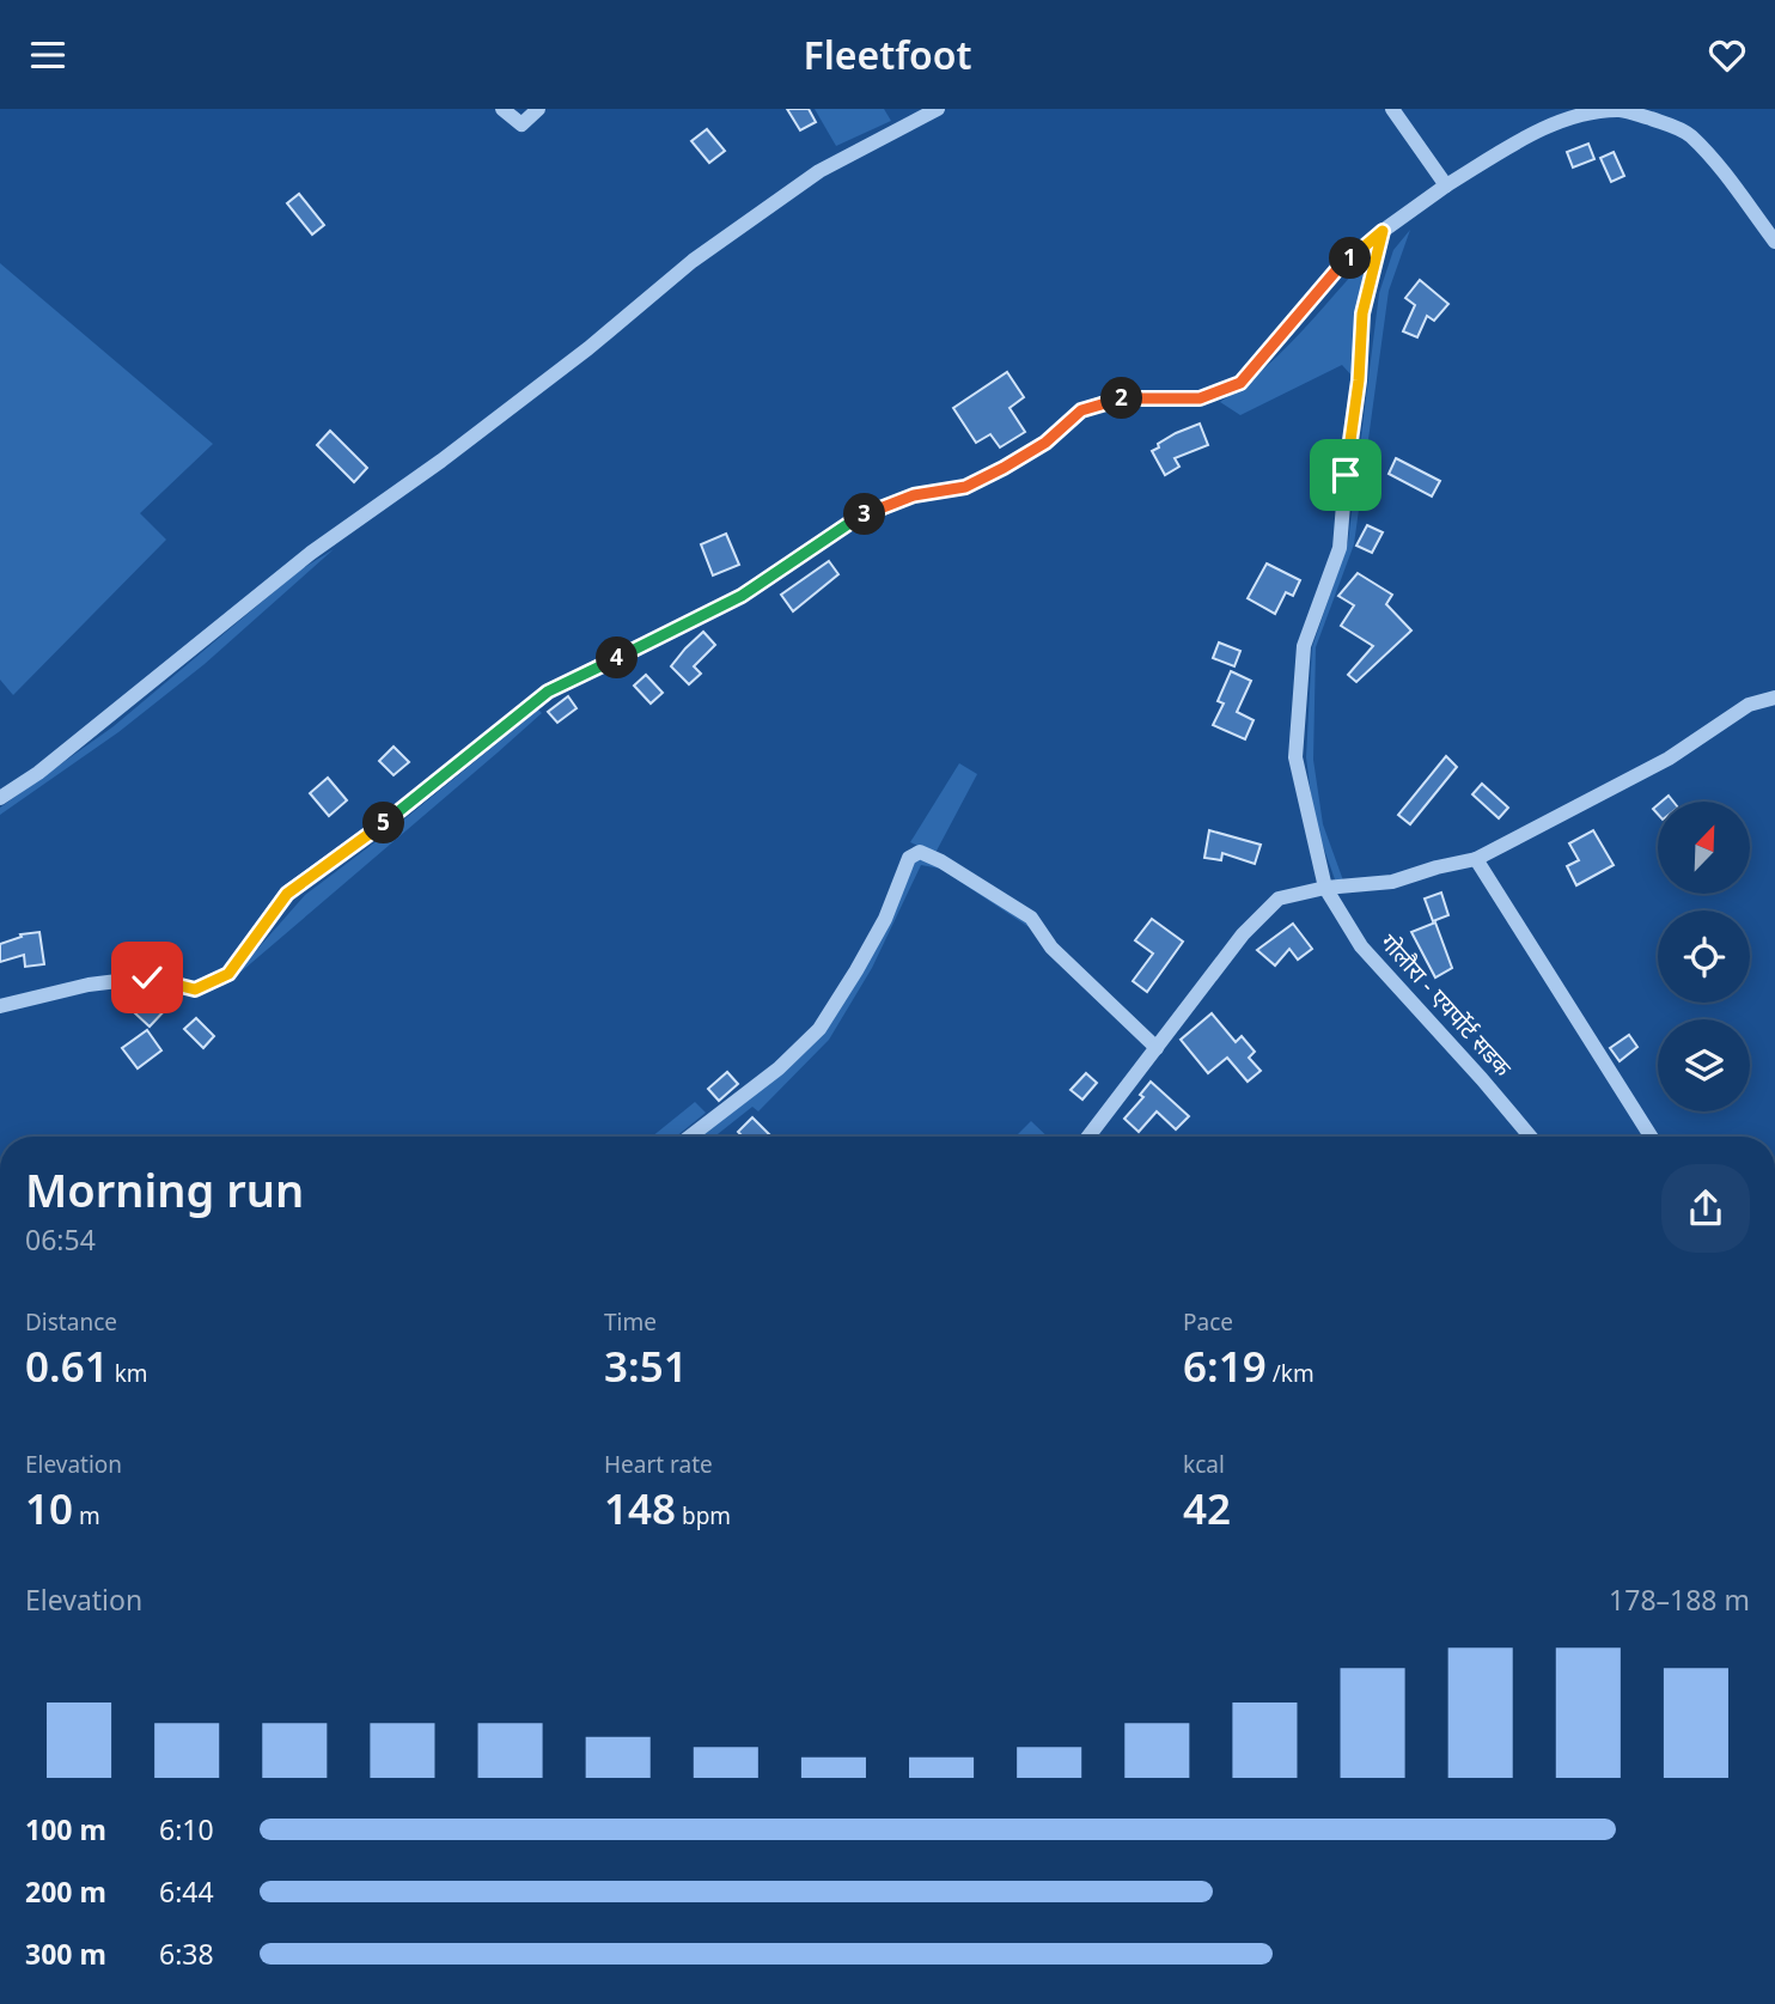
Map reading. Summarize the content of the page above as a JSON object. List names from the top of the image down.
{
  "streets": {
    "street": ["गोलौरा - एयर्पोर्ट सडक"]
  },
  "north": "top right",
  "page": {
    "header": "Fleetfoot",
    "pins": [
      "1",
      "2",
      "3",
      "4",
      "5"
    ],
    "heading": ["Morning run", "06:54"],
    "stats": [
      ["Distance", "0.61 km"],
      ["Time", "3:51"],
      ["Pace", "6:19 /km"],
      ["Elevation", "10 m"],
      ["Heart rate", "148 bpm"],
      ["kcal", "42"]
    ],
    "chart": ["Elevation", "178–188 m"],
    "list": [
      {
        "name": "100 m",
        "note": "6:10"
      },
      {
        "name": "200 m",
        "note": "6:44"
      },
      {
        "name": "300 m",
        "note": "6:38"
      }
    ]
  }
}
